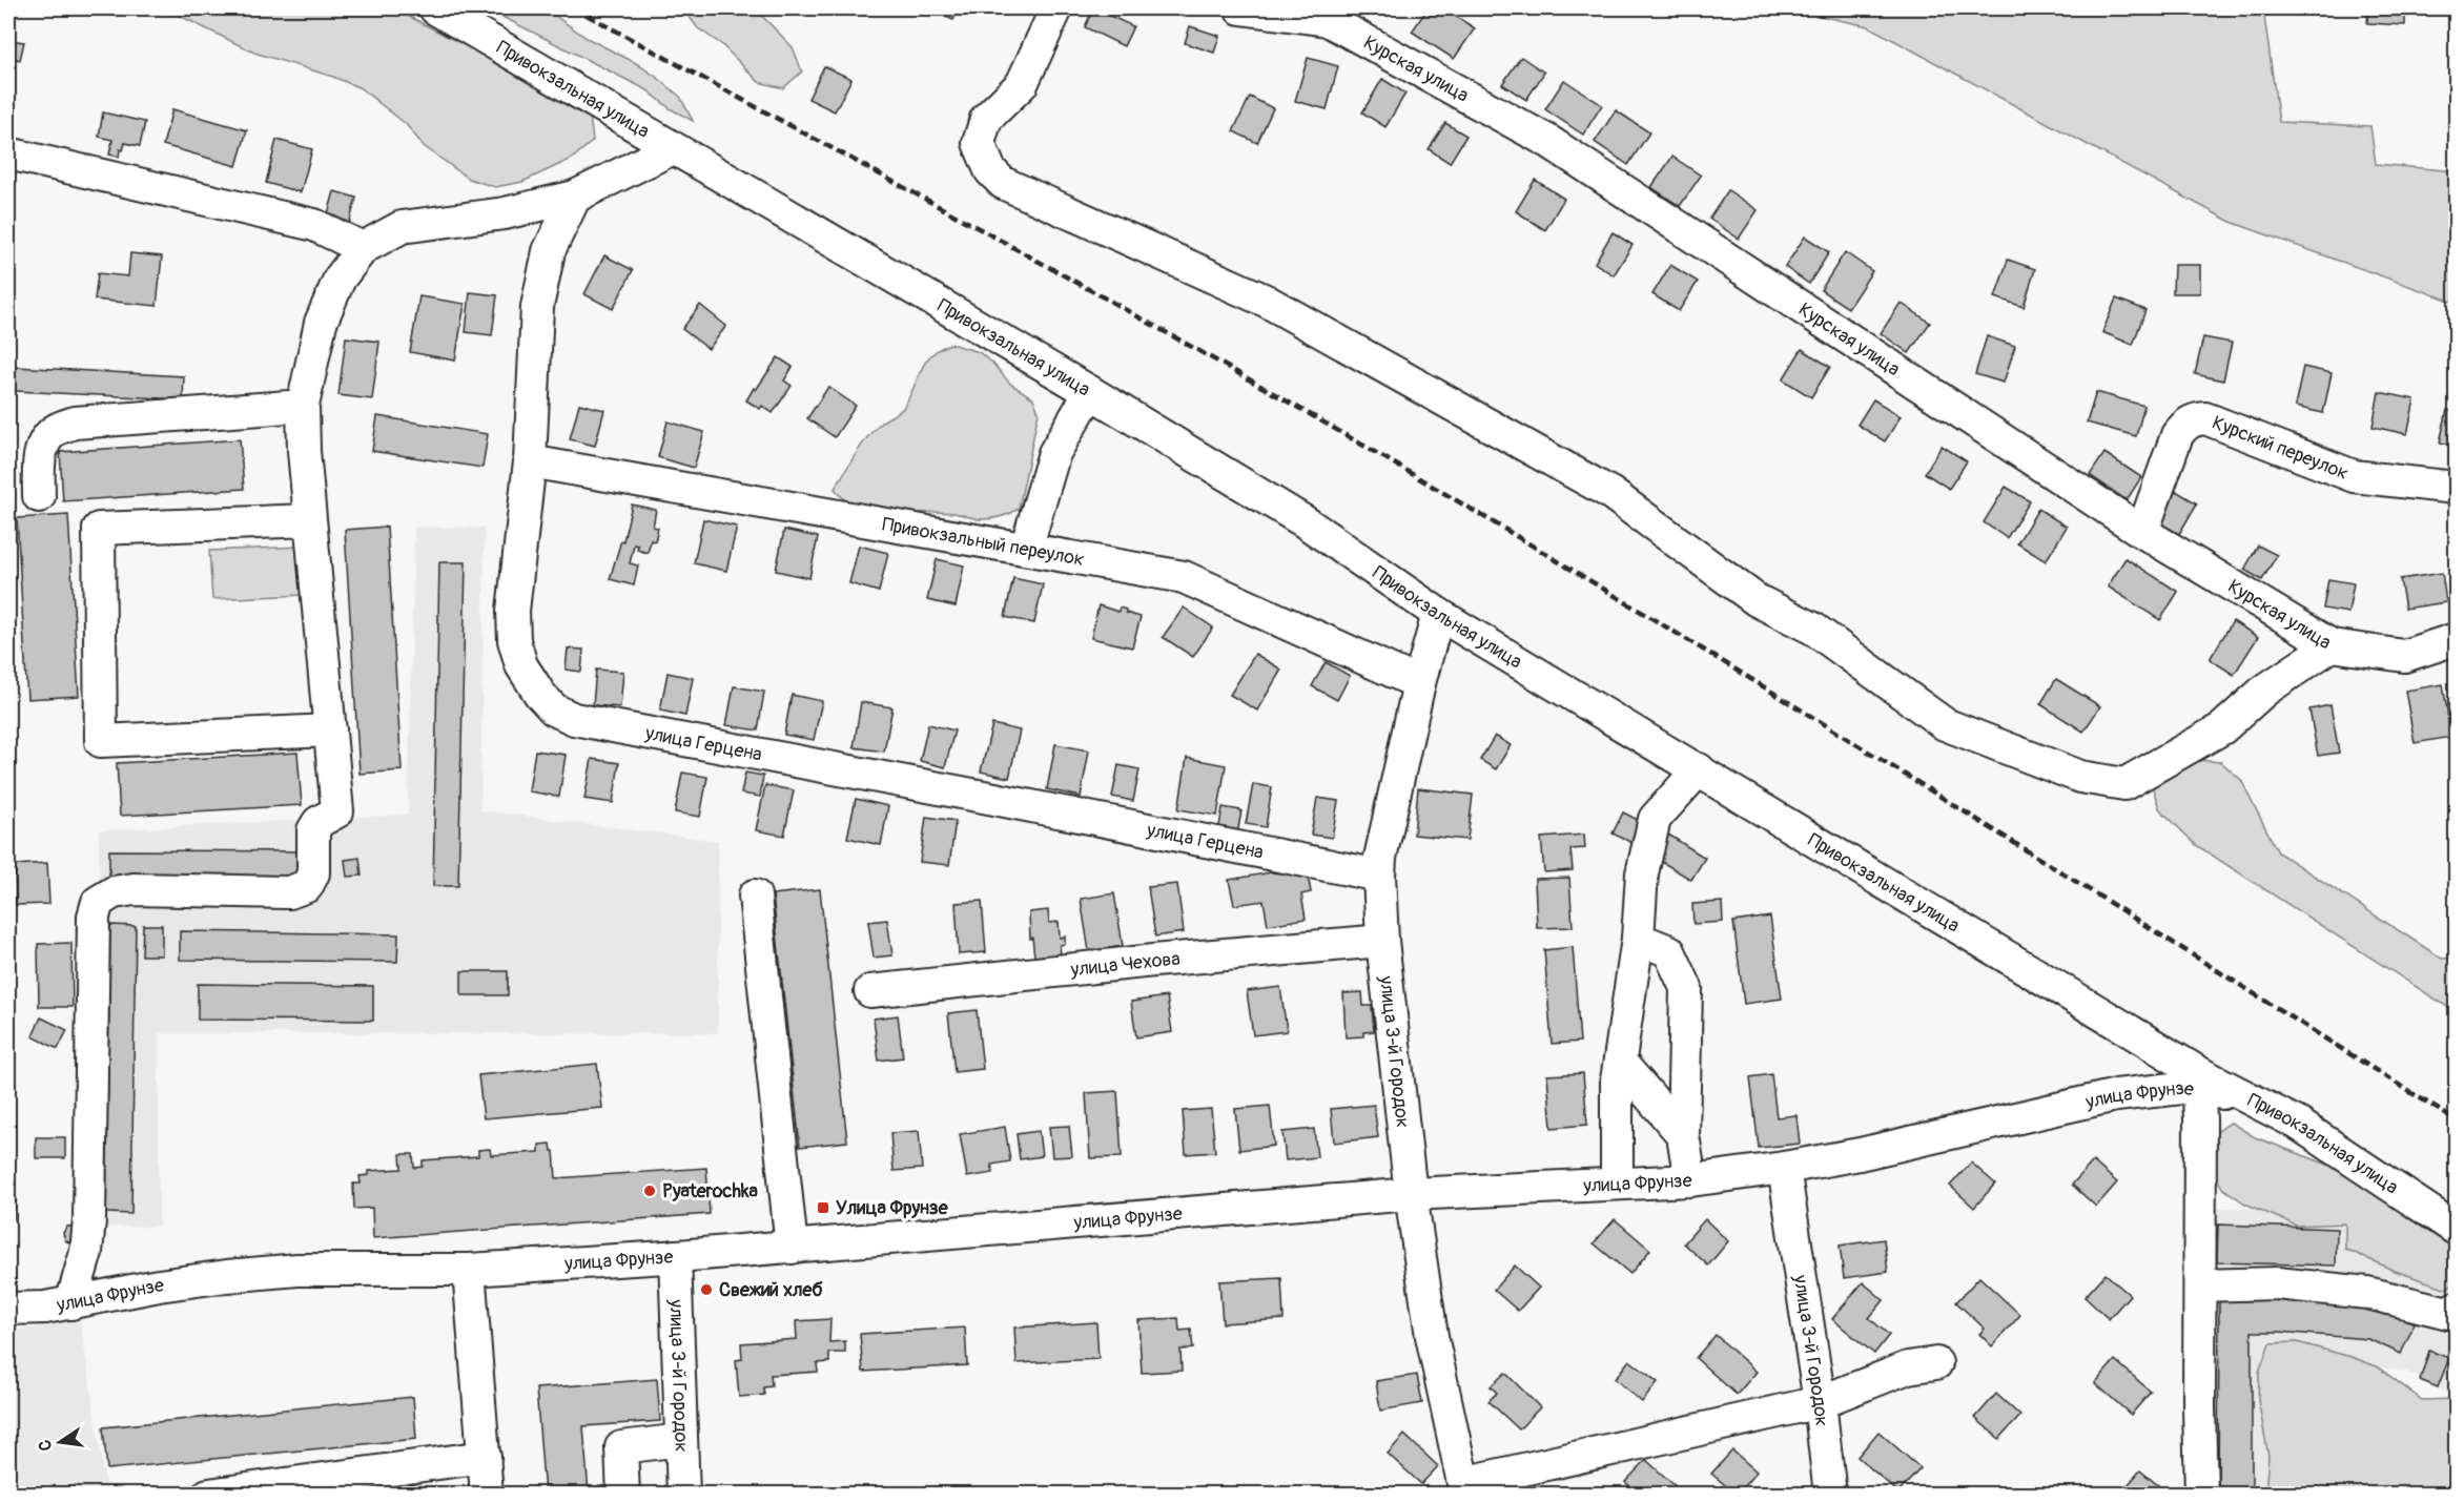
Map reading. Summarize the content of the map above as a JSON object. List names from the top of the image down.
{
  "streets": {
    "street": [
      "Курская улица",
      "Привокзальная улица",
      "Курский переулок",
      "Привокзальный переулок",
      "улица Герцена",
      "улица Чехова",
      "улица 3-й Городок",
      "улица Фрунзе"
    ]
  },
  "crossings": [
    ["Курская улица", "Курский переулок"],
    ["Привокзальная улица", "улица 3-й Городок"],
    ["Привокзальная улица", "улица Фрунзе"],
    ["Привокзальный переулок", "улица Герцена"],
    ["Привокзальный переулок", "улица 3-й Городок"],
    ["улица Герцена", "улица 3-й Городок"],
    ["улица Чехова", "улица 3-й Городок"],
    ["улица 3-й Городок", "улица Фрунзе"]
  ],
  "places": {
    "other": ["Pyaterochka", "Свежий хлеб"],
    "transit": ["Улица Фрунзе"]
  },
  "north": "left"
}
